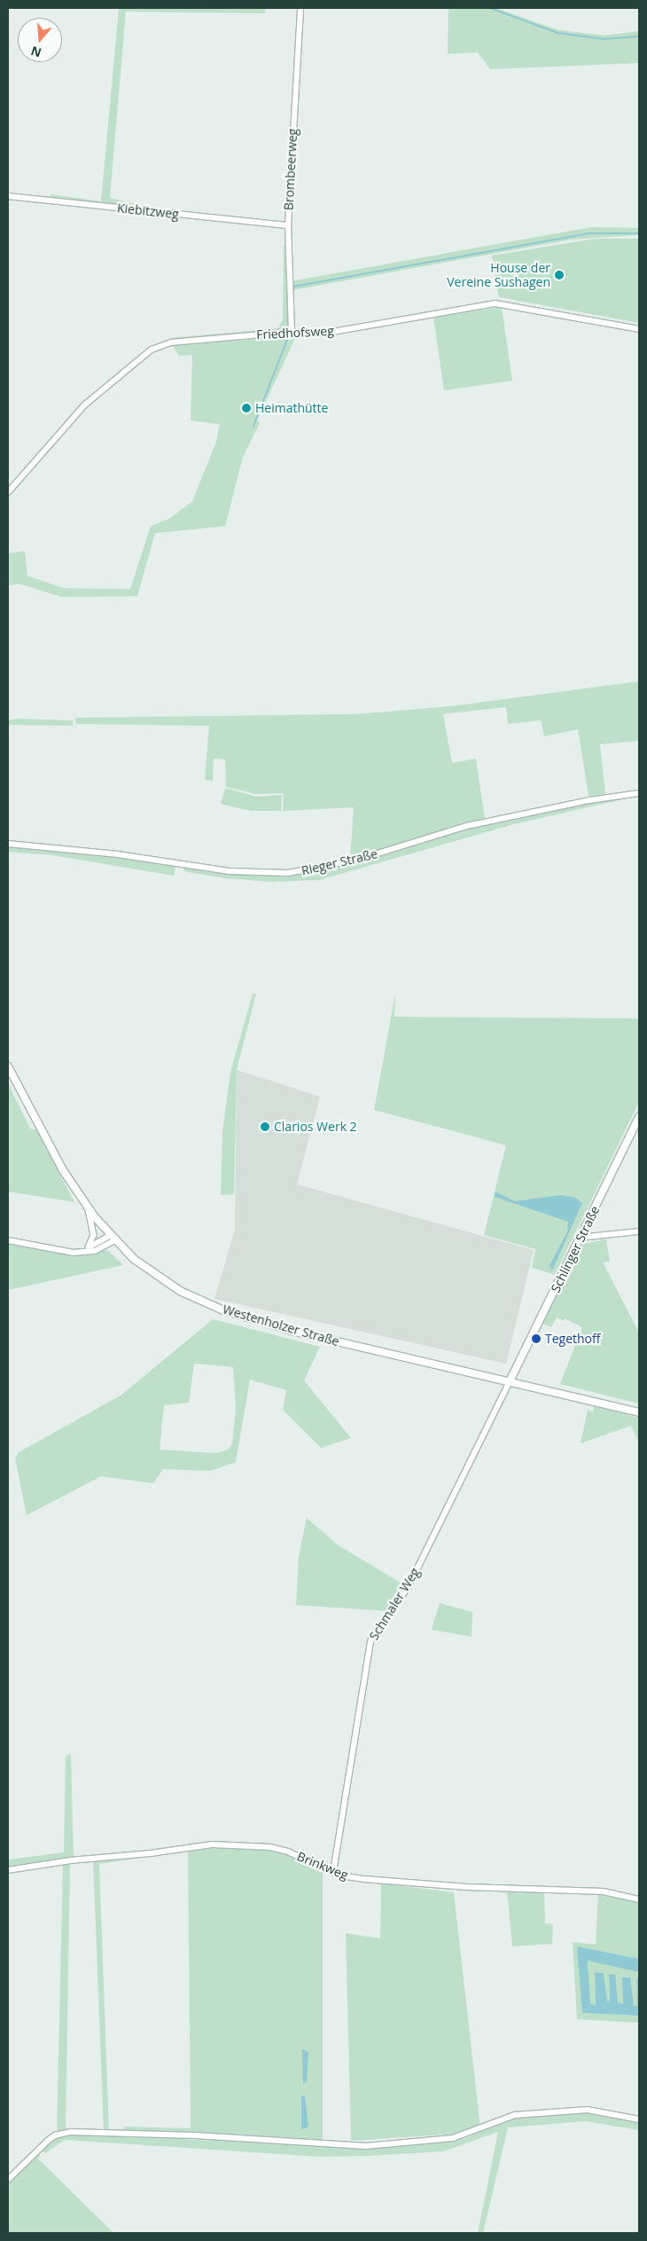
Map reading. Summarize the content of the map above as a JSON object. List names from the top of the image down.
{
  "streets": {
    "main road": ["Schlinger Straße", "Westenholzer Straße"],
    "street": [
      "Brombeerweg",
      "Kiebitzweg",
      "Friedhofsweg",
      "Rieger Straße",
      "Schmaler Weg",
      "Brinkweg"
    ]
  },
  "crossings": [
    ["Brombeerweg", "Kiebitzweg"],
    ["Brombeerweg", "Friedhofsweg"],
    ["Schlinger Straße", "Westenholzer Straße"],
    ["Schlinger Straße", "Schmaler Weg"],
    ["Westenholzer Straße", "Schmaler Weg"],
    ["Schmaler Weg", "Brinkweg"]
  ],
  "places": [
    "House der Vereine Sushagen",
    "Heimathütte",
    "Clarios Werk 2",
    "Tegethoff"
  ],
  "north": "bottom"
}
